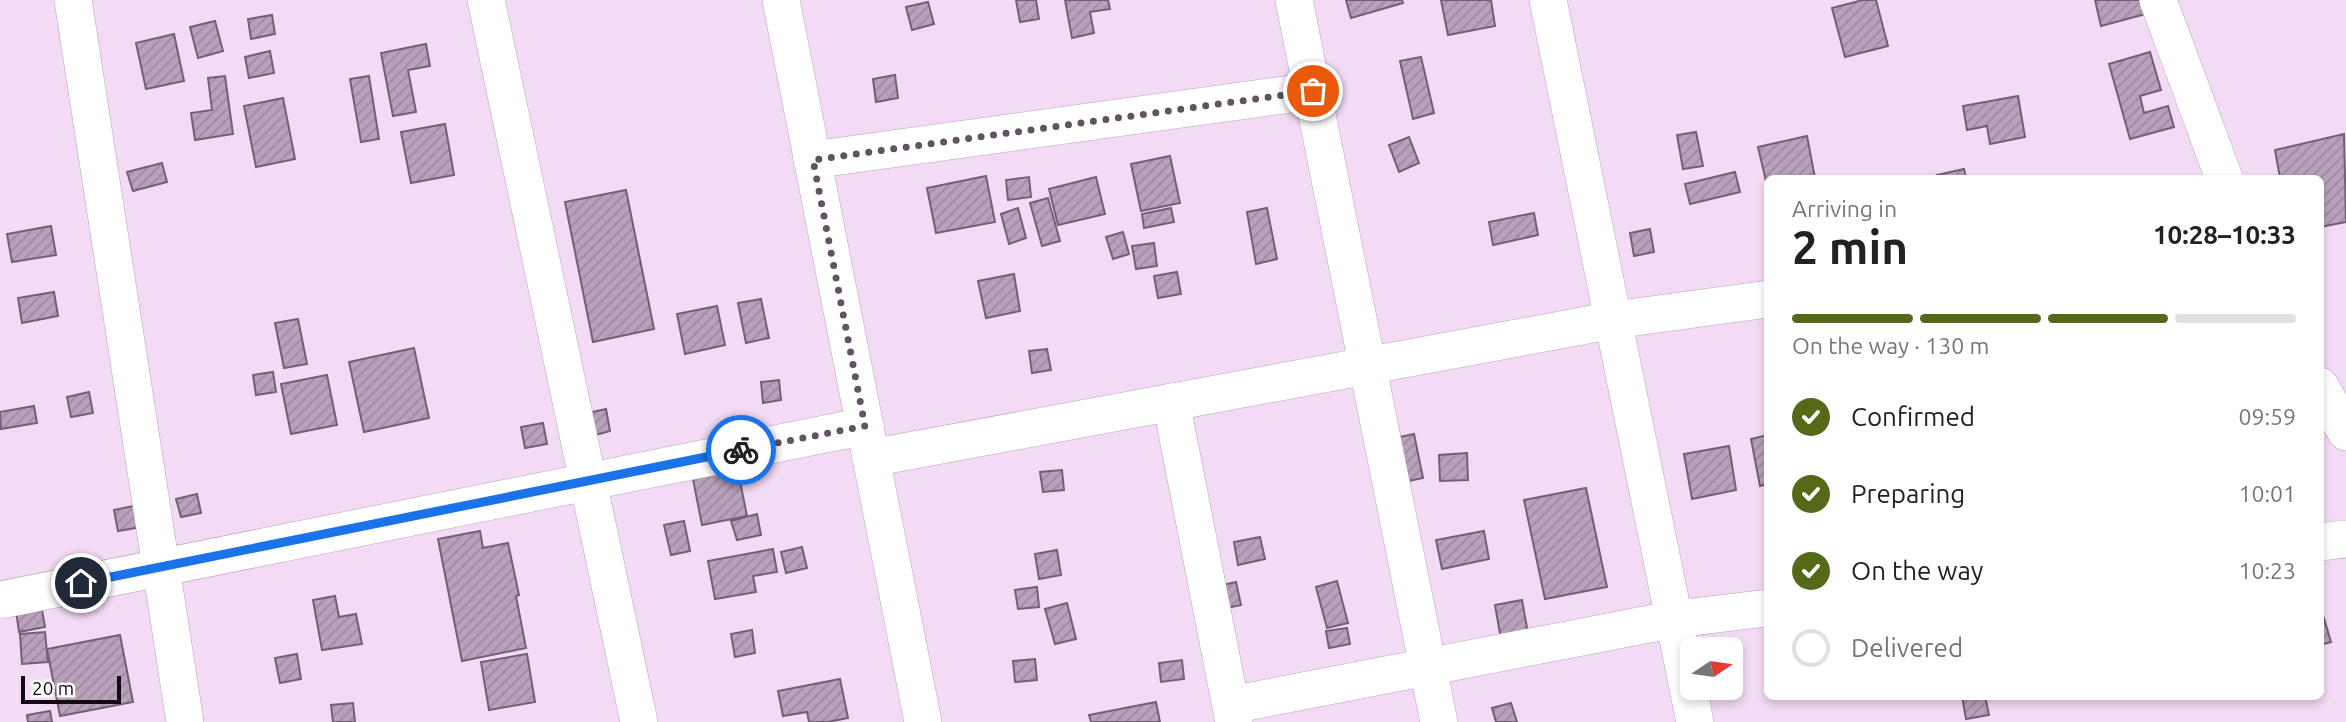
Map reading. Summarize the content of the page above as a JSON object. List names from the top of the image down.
{
  "scale_bar": "20 m",
  "north": "right",
  "page": {
    "heading": ["2 min", "Arriving in", "10:28–10:33"],
    "bar": "On the way · 130 m",
    "list": [
      ["Confirmed", "09:59"],
      ["Preparing", "10:01"],
      ["On the way", "10:23"],
      "Delivered"
    ],
    "scale": "20 m"
  }
}
